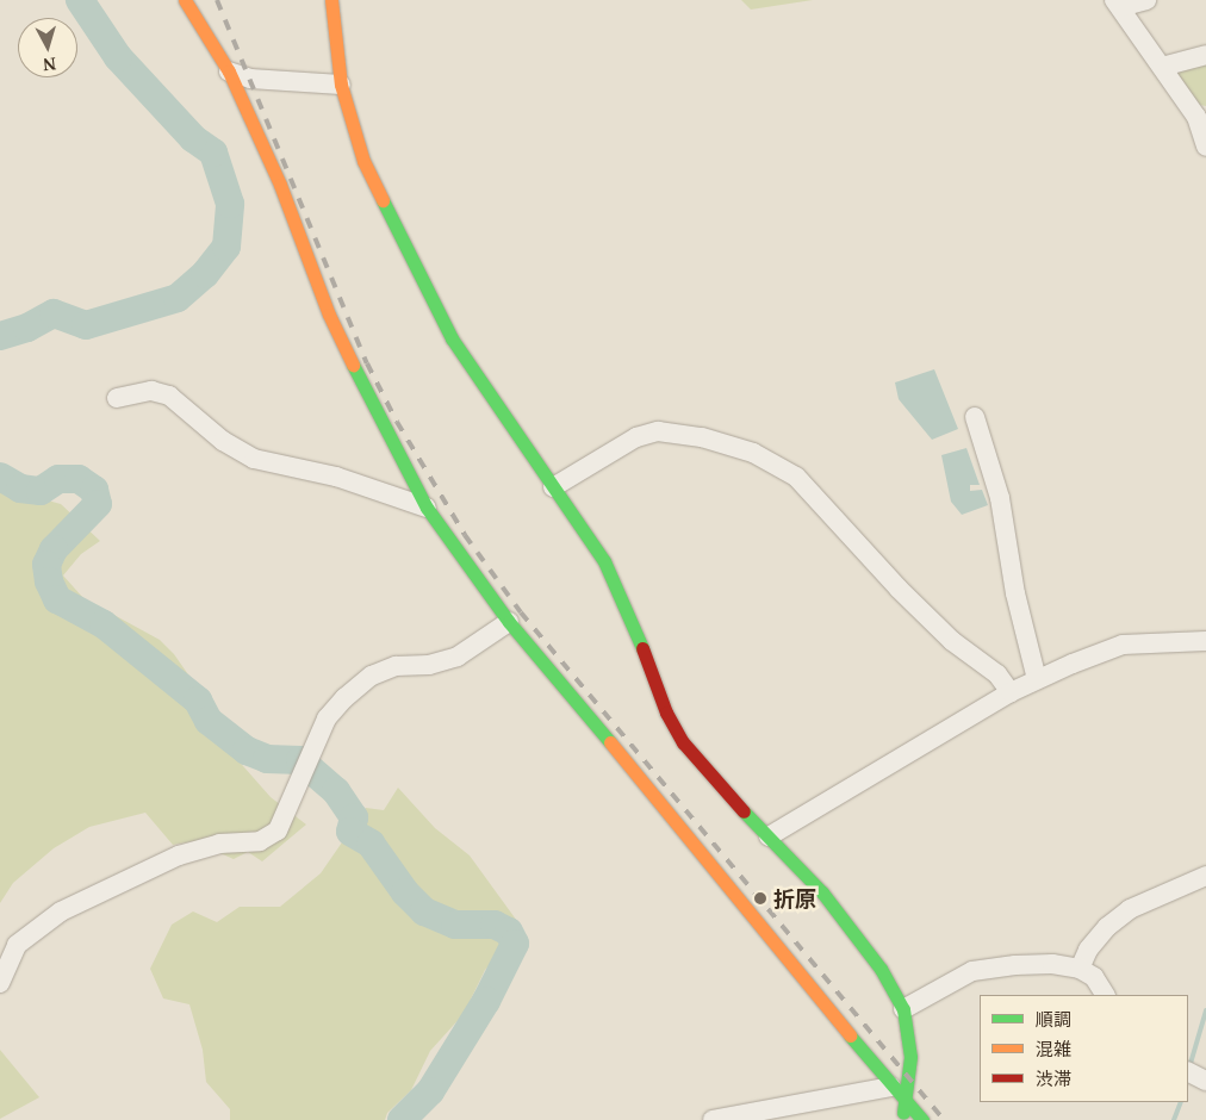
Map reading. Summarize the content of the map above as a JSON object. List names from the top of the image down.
{
  "places": ["折原"],
  "legend": ["順調", "混雑", "渋滞"],
  "north": "bottom"
}
